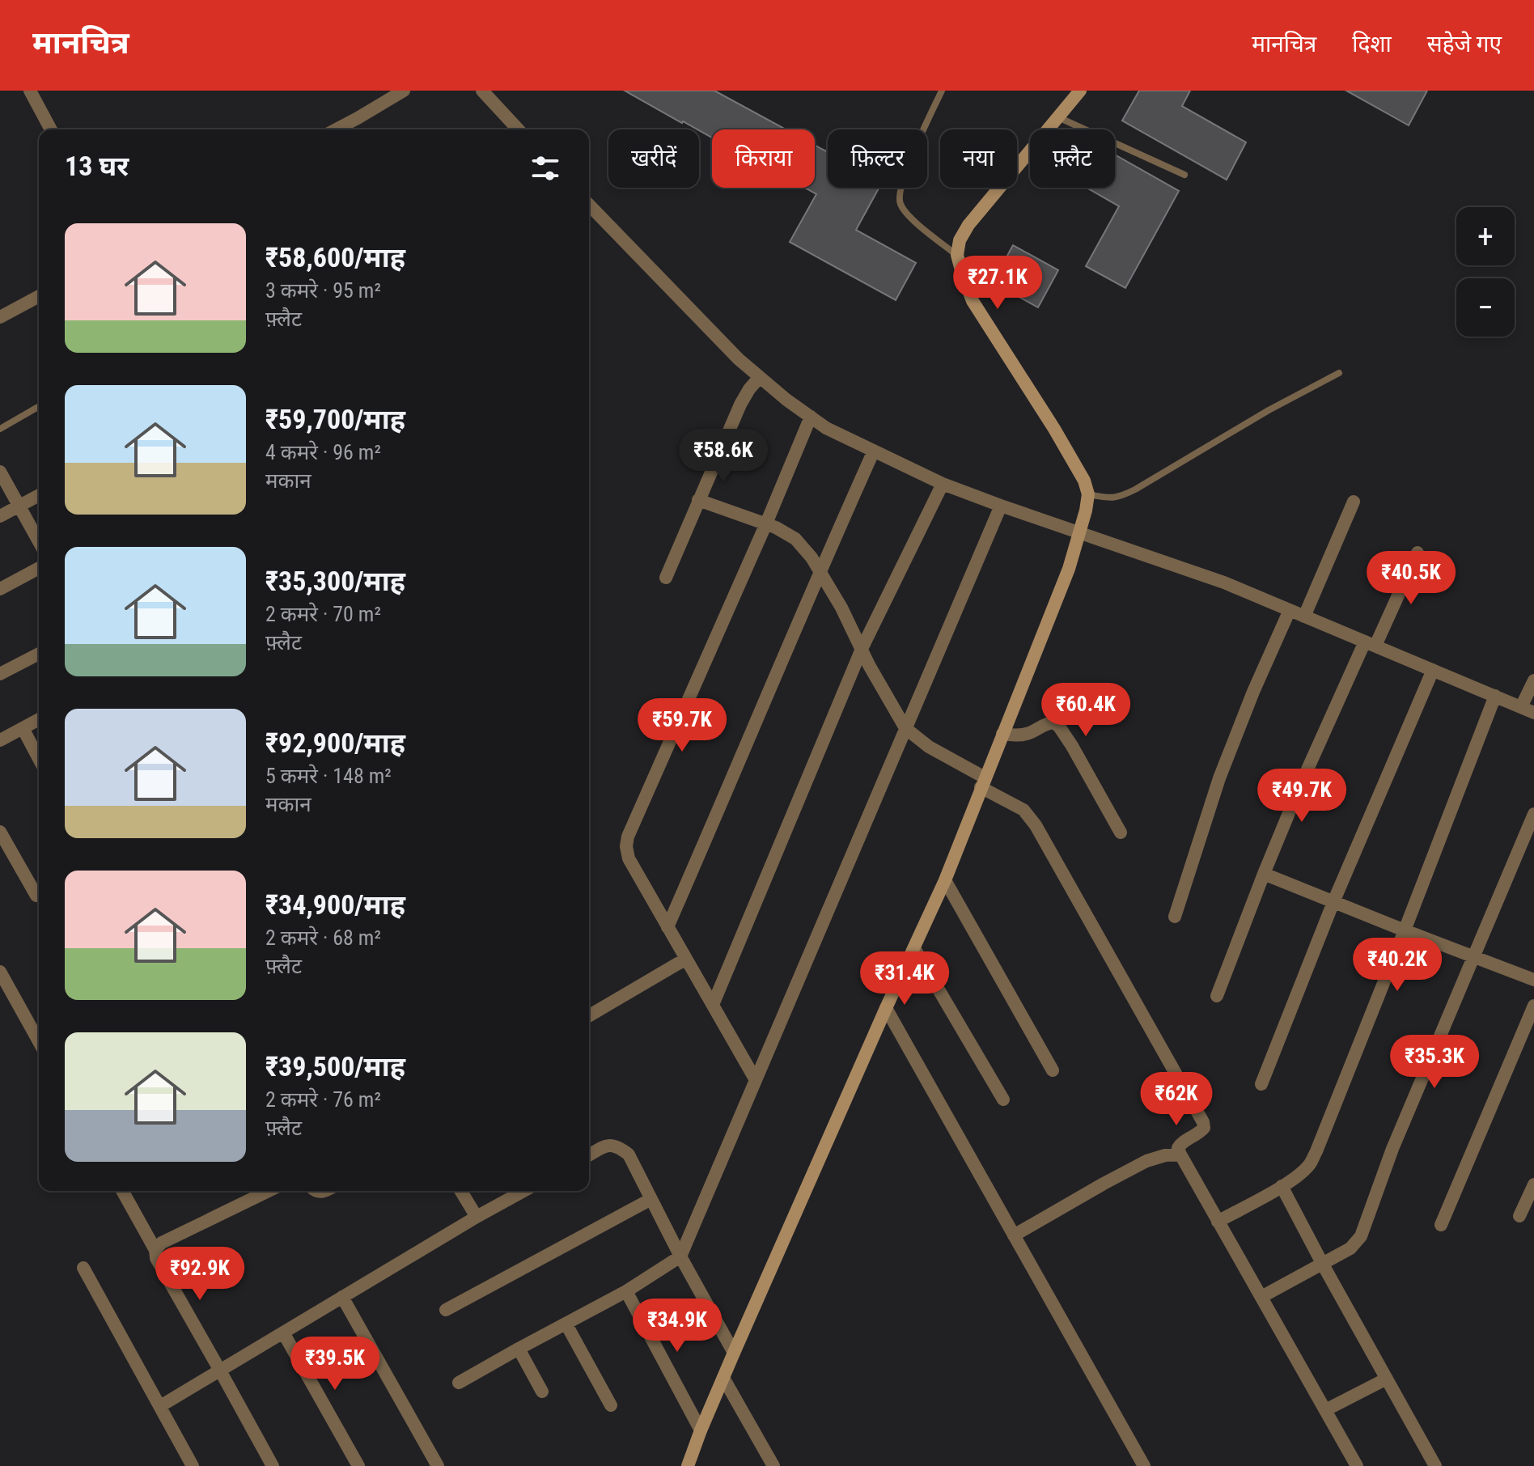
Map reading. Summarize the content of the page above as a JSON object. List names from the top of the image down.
{
  "page": {
    "header": "मानचित्र",
    "nav": ["मानचित्र", "दिशा", "सहेजे गए"],
    "chip": [
      "खरीदें",
      "किराया",
      "फ़िल्टर",
      "नया",
      "फ़्लैट"
    ],
    "heading": "13 घर",
    "map_buttons": ["+", "−"],
    "list": [
      {
        "name": "₹58,600/माह",
        "note": "3 कमरे · 95 m² · फ़्लैट"
      },
      {
        "name": "₹59,700/माह",
        "note": "4 कमरे · 96 m² · मकान"
      },
      {
        "name": "₹35,300/माह",
        "note": "2 कमरे · 70 m² · फ़्लैट"
      },
      {
        "name": "₹92,900/माह",
        "note": "5 कमरे · 148 m² · मकान"
      },
      {
        "name": "₹34,900/माह",
        "note": "2 कमरे · 68 m² · फ़्लैट"
      },
      {
        "name": "₹39,500/माह",
        "note": "2 कमरे · 76 m² · फ़्लैट"
      }
    ],
    "price": [
      "₹27.1K",
      "₹58.6K",
      "₹40.5K",
      "₹60.4K",
      "₹59.7K",
      "₹49.7K",
      "₹40.2K",
      "₹31.4K",
      "₹35.3K",
      "₹62K",
      "₹92.9K",
      "₹34.9K",
      "₹39.5K"
    ]
  }
}
